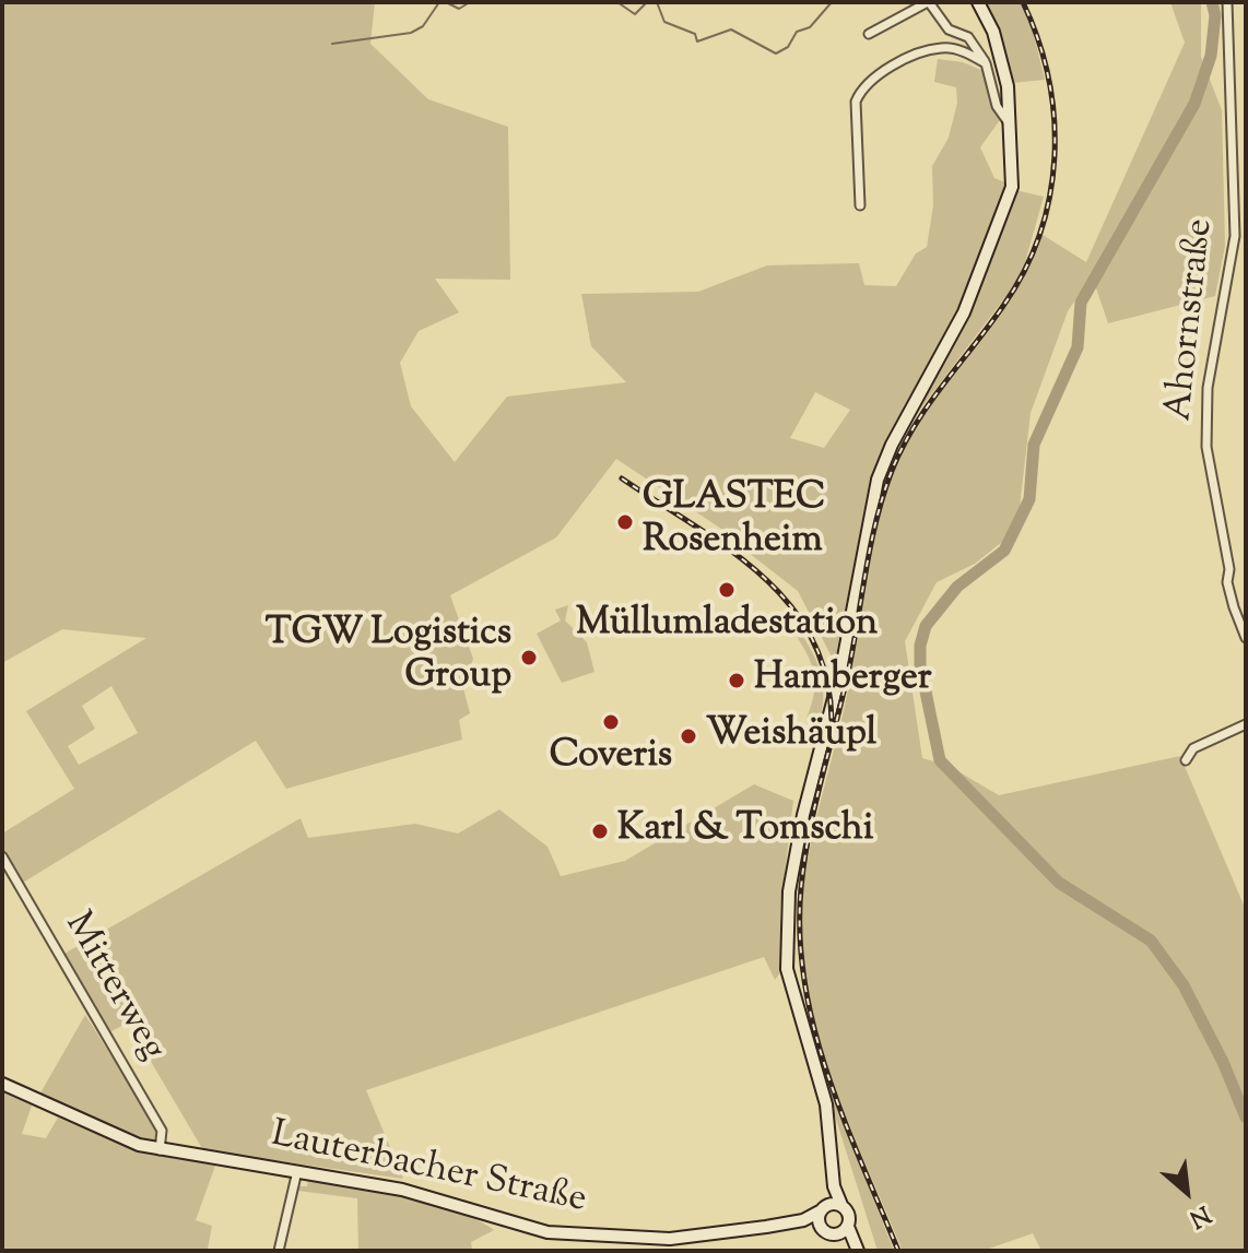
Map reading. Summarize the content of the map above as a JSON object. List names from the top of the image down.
{
  "streets": {
    "main road": ["Lauterbacher Straße"],
    "street": ["Ahornstraße", "Mitterweg"]
  },
  "crossings": [
    ["Mitterweg", "Lauterbacher Straße"]
  ],
  "places": [
    "GLASTEC Rosenheim",
    "Müllumladestation",
    "TGW Logistics Group",
    "Hamberger",
    "Coveris",
    "Weishäupl",
    "Karl & Tomschi"
  ],
  "north": "bottom right"
}
